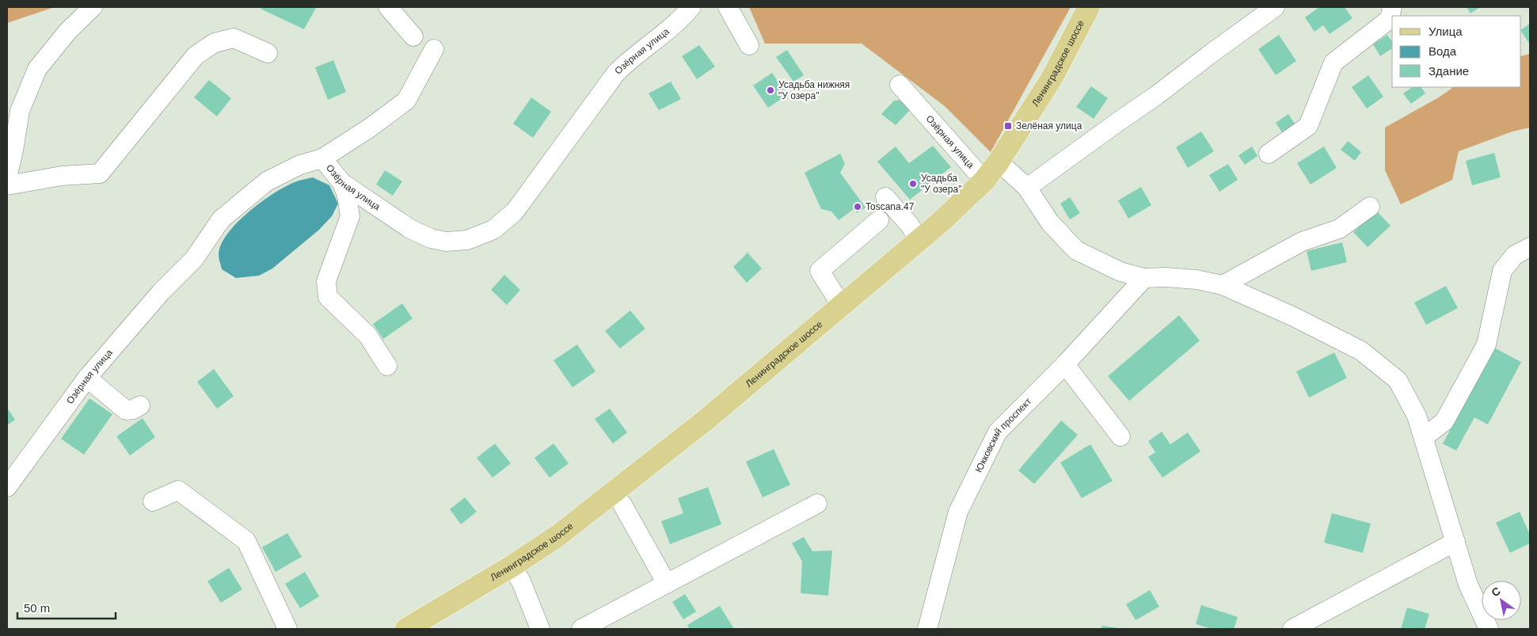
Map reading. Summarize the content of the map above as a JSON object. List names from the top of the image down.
{
  "streets": {
    "main road": ["Ленинградское шоссе"],
    "street": ["Озёрная улица", "Юкковский проспект"]
  },
  "crossings": [
    ["Озёрная улица", "Ленинградское шоссе"]
  ],
  "places": {
    "other": ["Усадьба нижняя \"У озера\"", "Усадьба \"У озера\"", "Toscana.47"],
    "transit": ["Зелёная улица"]
  },
  "legend": ["Улица", "Вода", "Здание"],
  "scale_bar": "50 m",
  "north": "top left"
}
